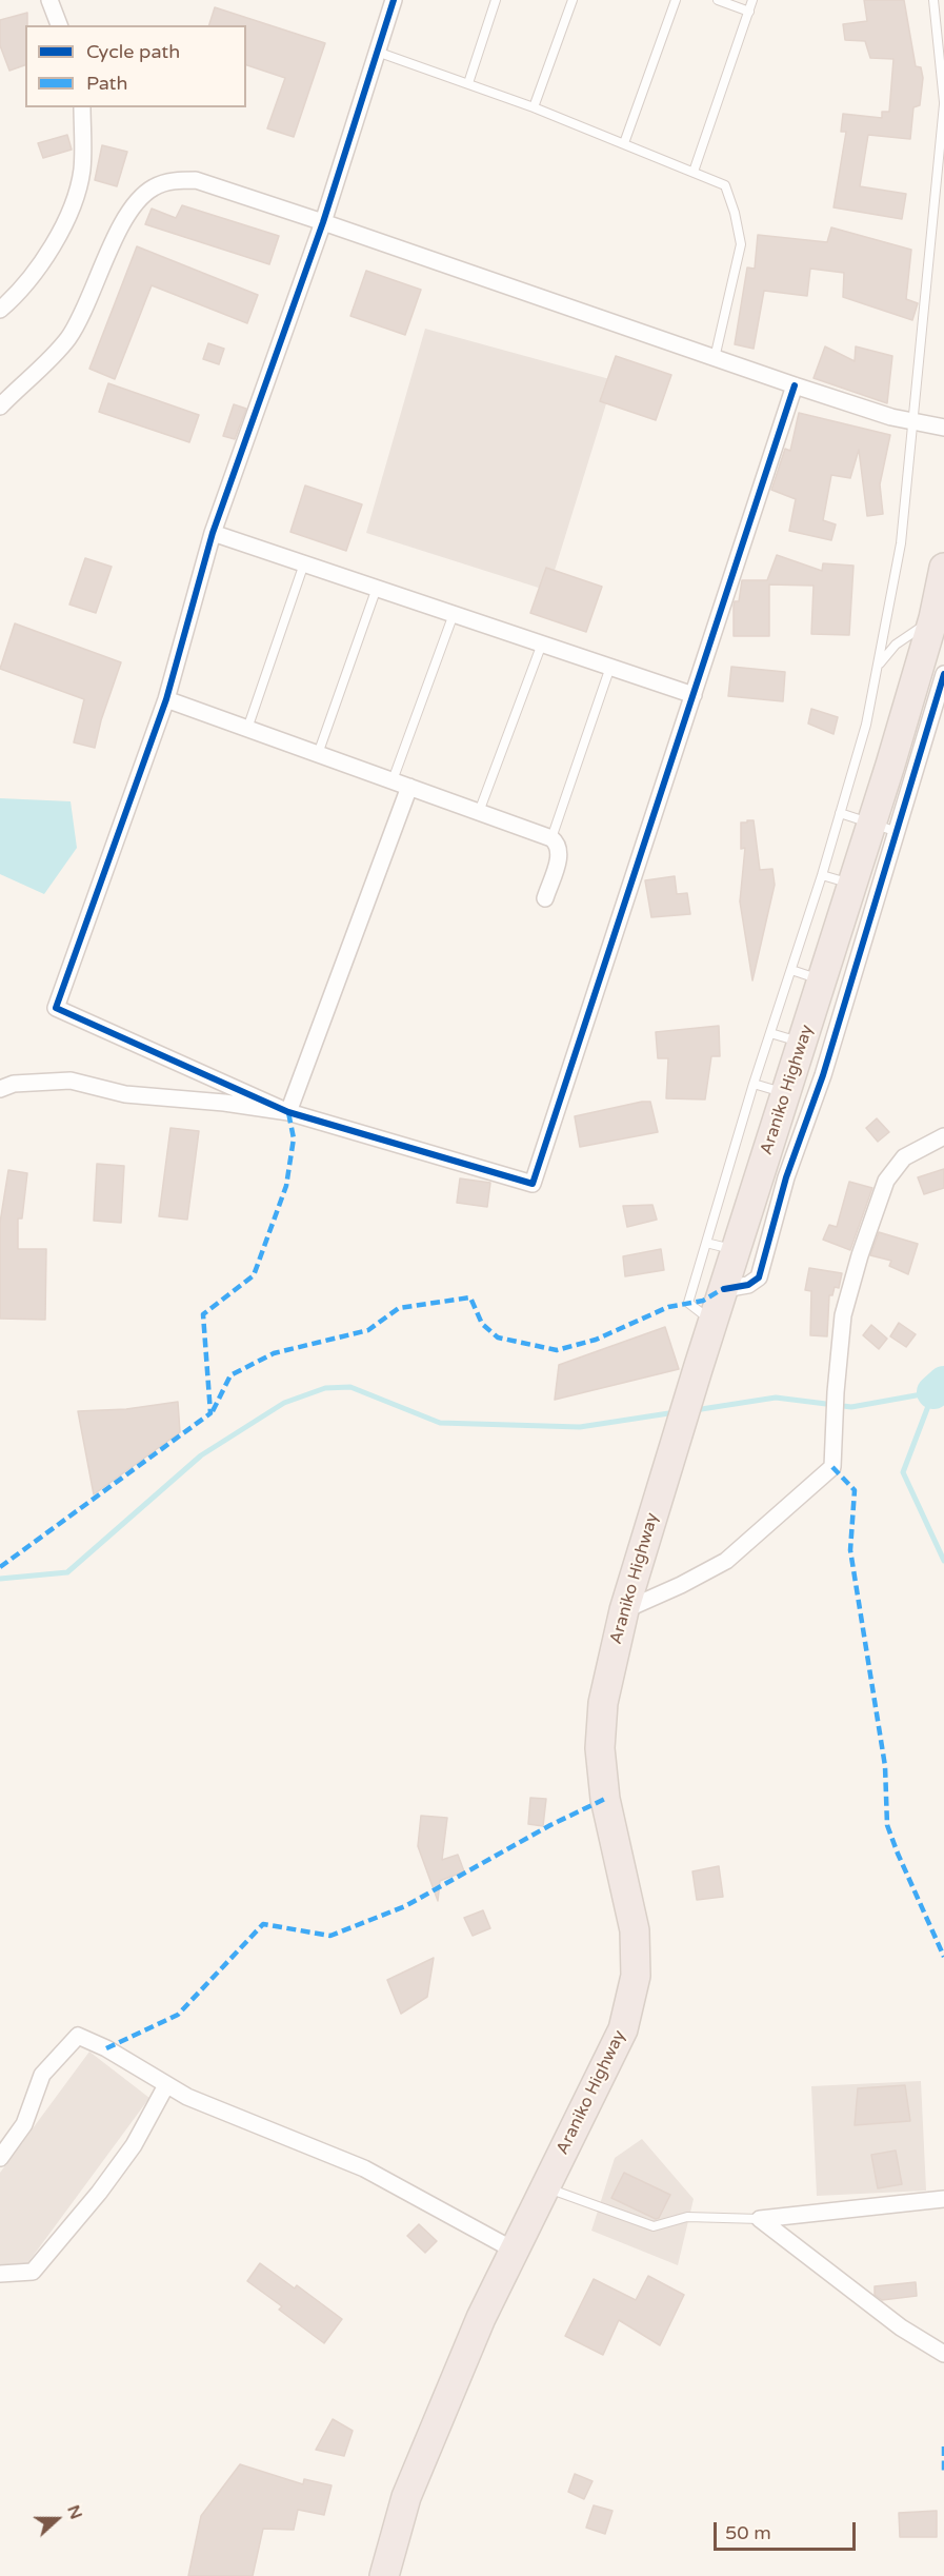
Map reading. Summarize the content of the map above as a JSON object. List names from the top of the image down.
{
  "streets": {
    "highway": ["Araniko Highway"]
  },
  "legend": ["Cycle path", "Path"],
  "scale_bar": "50 m",
  "north": "right"
}
